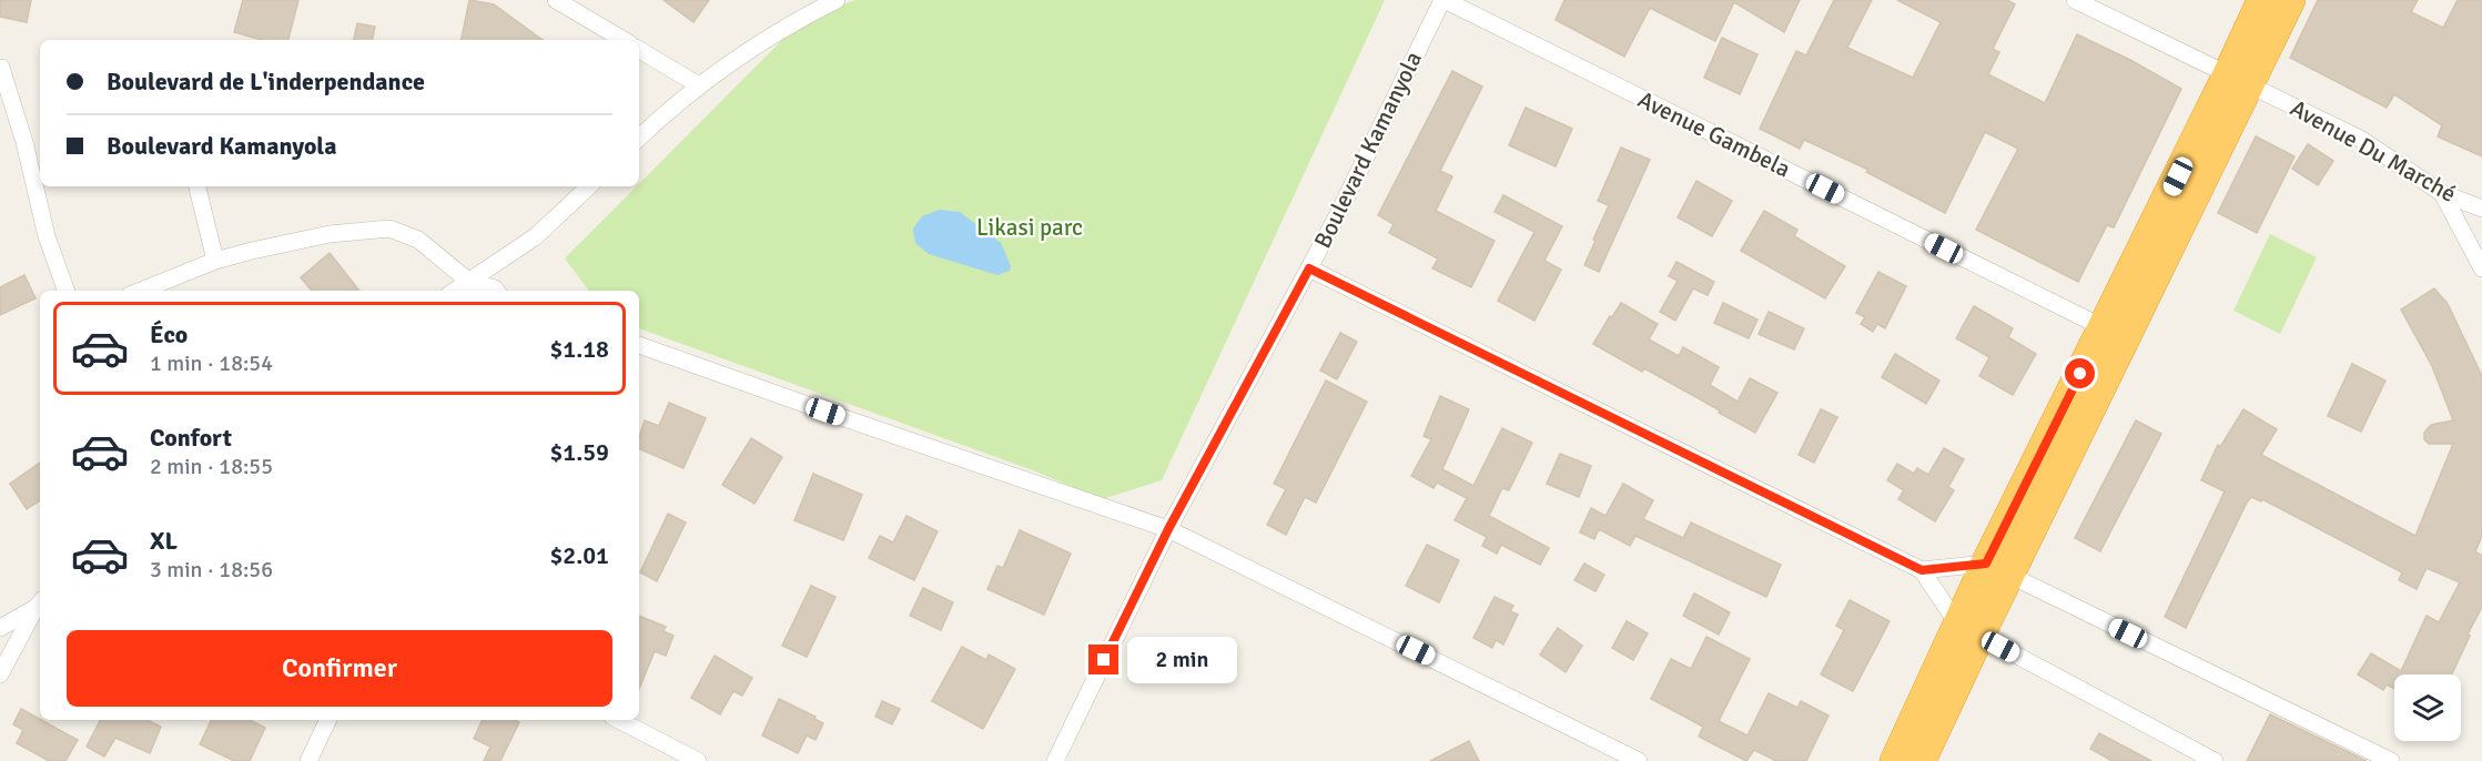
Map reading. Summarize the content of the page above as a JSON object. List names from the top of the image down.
{
  "streets": {
    "street": ["Avenue Gambela", "Boulevard Kamanyola", "Avenue Du Marché"]
  },
  "crossings": [
    ["Avenue Gambela", "Boulevard Kamanyola"]
  ],
  "parks": ["Likasi parc"],
  "page": {
    "banner": ["Boulevard de L'inderpendance", "Boulevard Kamanyola"],
    "list": [
      {
        "name": "Éco",
        "note": "1 min · 18:54",
        "value": "$1.18"
      },
      {
        "name": "Confort",
        "note": "2 min · 18:55",
        "value": "$1.59"
      },
      {
        "name": "XL",
        "note": "3 min · 18:56",
        "value": "$2.01"
      }
    ],
    "buttons": "Confirmer",
    "bubble": "2 min"
  }
}
